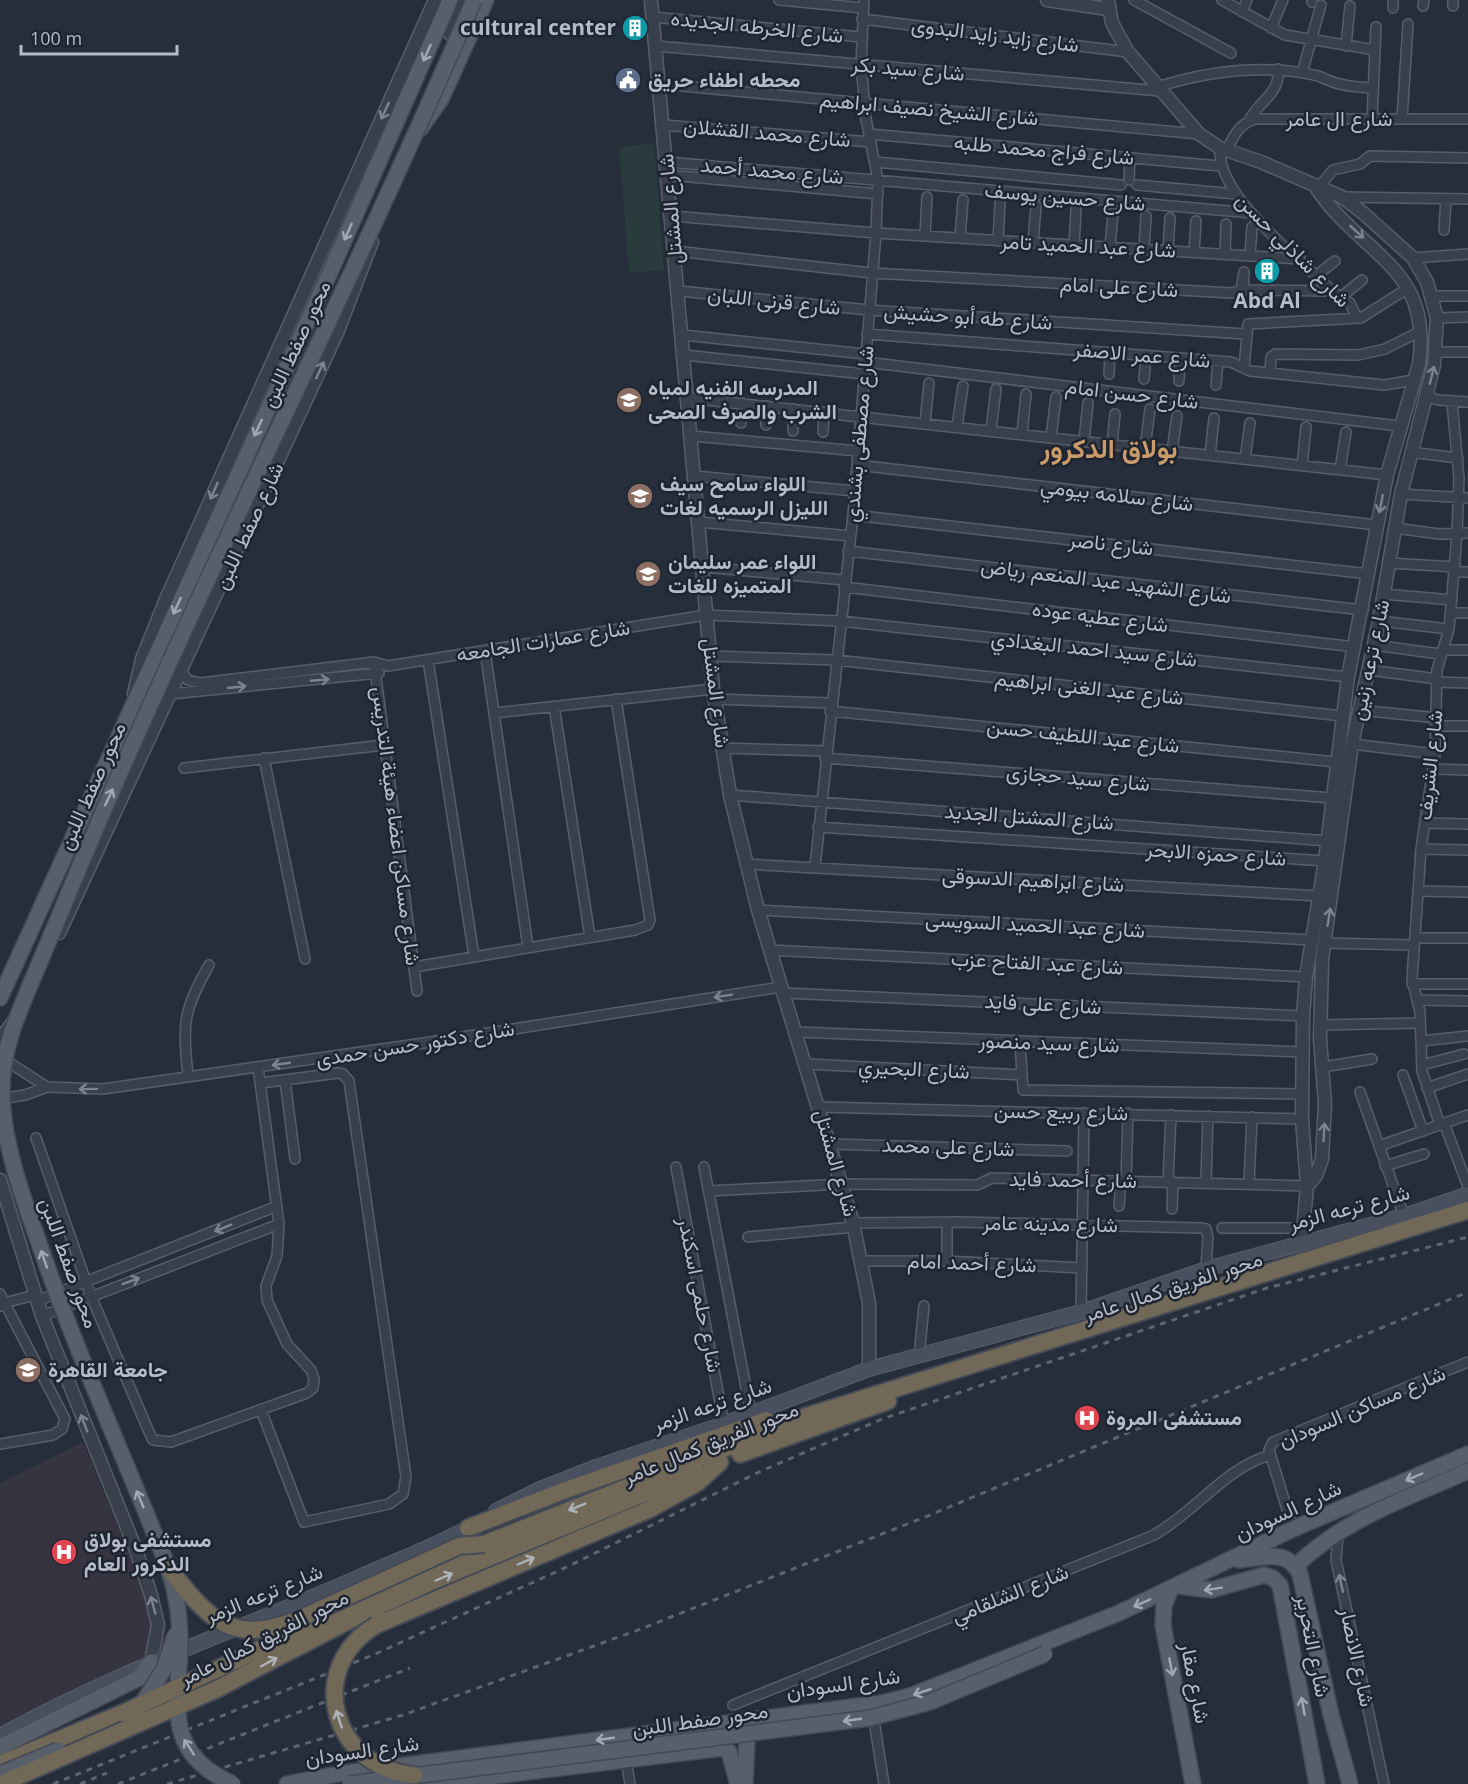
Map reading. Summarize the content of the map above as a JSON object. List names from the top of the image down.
{
  "streets": {
    "highway": ["محور الفريق كمال عامر"],
    "main road": [
      "محور صفط اللبن",
      "شارع ترعه الزمر",
      "شارع السودان",
      "شارع التحرير",
      "شارع مقار"
    ],
    "street": [
      "شارع الخرطه الجديده",
      "شارع زايد زايد البدوى",
      "شارع سيد بكر",
      "شارع الشيخ نصيف ابراهيم",
      "شارع ال عامر",
      "شارع محمد القشلان",
      "شارع فراج محمد طلبه",
      "شارع محمد أحمد",
      "شارع حسين يوسف",
      "شارع المشتل",
      "شارع عبد الحميد تامر",
      "شارع شاذلي حسن",
      "شارع على امام",
      "شارع قرنى اللبان",
      "شارع طه أبو حشيش",
      "شارع عمر الاصفر",
      "شارع حسن امام",
      "شارع مصطفى بشندي",
      "شارع سلامه بيومي",
      "شارع صفط اللبن",
      "شارع ناصر",
      "شارع الشهيد عبد المنعم رياض",
      "شارع عطيه عوده",
      "شارع عمارات الجامعه",
      "شارع سيد احمد البغدادي",
      "شارع ترعه زنين",
      "شارع عبد الغنى ابراهيم",
      "شارع عبد اللطيف حسن",
      "شارع الشريف",
      "شارع سيد حجازى",
      "شارع المشتل الجديد",
      "شارع مساكن اعضاء هيئة التدريس",
      "شارع حمزه الابحر",
      "شارع ابراهيم الدسوقى",
      "شارع عبد الحميد السويسى",
      "شارع عبد الفتاح عزب",
      "شارع على فايد",
      "شارع سيد منصور",
      "شارع دكتور حسن حمدى",
      "شارع البحيري",
      "شارع ربيع حسن",
      "شارع على محمد",
      "شارع أحمد فايد",
      "شارع مدينه عامر",
      "شارع أحمد امام",
      "شارع حلمى اسكندر",
      "شارع مساكن السودان",
      "شارع الشلقامي",
      "شارع الانصار"
    ]
  },
  "crossings": [
    ["شارع الخرطه الجديده", "شارع المشتل"],
    ["شارع الخرطه الجديده", "شارع مصطفى بشندي"],
    ["شارع زايد زايد البدوى", "شارع مصطفى بشندي"],
    ["شارع زايد زايد البدوى", "شارع ترعه زنين"],
    ["شارع سيد بكر", "شارع المشتل"],
    ["شارع سيد بكر", "شارع مصطفى بشندي"],
    ["شارع سيد بكر", "شارع ترعه زنين"],
    ["شارع الشيخ نصيف ابراهيم", "شارع المشتل"],
    ["شارع الشيخ نصيف ابراهيم", "شارع مصطفى بشندي"],
    ["شارع الشيخ نصيف ابراهيم", "شارع ترعه زنين"],
    ["شارع محمد القشلان", "شارع فراج محمد طلبه"],
    ["شارع محمد القشلان", "شارع المشتل"],
    ["شارع محمد القشلان", "شارع مصطفى بشندي"],
    ["شارع فراج محمد طلبه", "شارع شاذلي حسن"],
    ["شارع فراج محمد طلبه", "شارع مصطفى بشندي"],
    ["شارع محمد أحمد", "شارع حسين يوسف"],
    ["شارع محمد أحمد", "شارع المشتل"],
    ["شارع محمد أحمد", "شارع مصطفى بشندي"],
    ["شارع حسين يوسف", "شارع شاذلي حسن"],
    ["شارع حسين يوسف", "شارع مصطفى بشندي"],
    ["شارع المشتل", "شارع عبد الحميد تامر"],
    ["شارع المشتل", "شارع قرنى اللبان"],
    ["شارع المشتل", "شارع حسن امام"],
    ["شارع المشتل", "شارع عطيه عوده"],
    ["شارع المشتل", "شارع عمارات الجامعه"],
    ["شارع المشتل", "شارع عبد الغنى ابراهيم"],
    ["شارع المشتل", "شارع عبد اللطيف حسن"],
    ["شارع المشتل", "شارع سيد حجازى"],
    ["شارع المشتل", "شارع المشتل الجديد"],
    ["شارع المشتل", "شارع ابراهيم الدسوقى"],
    ["شارع المشتل", "شارع عبد الحميد السويسى"],
    ["شارع المشتل", "شارع عبد الفتاح عزب"],
    ["شارع المشتل", "شارع على فايد"],
    ["شارع المشتل", "شارع سيد منصور"],
    ["شارع المشتل", "شارع دكتور حسن حمدى"],
    ["شارع المشتل", "شارع البحيري"],
    ["شارع المشتل", "شارع ربيع حسن"],
    ["شارع المشتل", "شارع على محمد"],
    ["شارع المشتل", "شارع أحمد فايد"],
    ["شارع المشتل", "شارع ترعه الزمر"],
    ["شارع المشتل", "شارع مدينه عامر"],
    ["شارع المشتل", "شارع أحمد امام"],
    ["شارع عبد الحميد تامر", "شارع شاذلي حسن"],
    ["شارع عبد الحميد تامر", "شارع مصطفى بشندي"],
    ["شارع شاذلي حسن", "شارع ترعه زنين"],
    ["شارع على امام", "شارع مصطفى بشندي"],
    ["شارع قرنى اللبان", "شارع طه أبو حشيش"],
    ["شارع قرنى اللبان", "شارع مصطفى بشندي"],
    ["شارع طه أبو حشيش", "شارع مصطفى بشندي"],
    ["محور صفط اللبن", "شارع السودان"],
    ["شارع عمر الاصفر", "شارع مصطفى بشندي"],
    ["شارع عمر الاصفر", "شارع ترعه زنين"],
    ["شارع حسن امام", "شارع مصطفى بشندي"],
    ["شارع حسن امام", "شارع ترعه زنين"],
    ["شارع مصطفى بشندي", "شارع سلامه بيومي"],
    ["شارع مصطفى بشندي", "شارع ناصر"],
    ["شارع مصطفى بشندي", "شارع الشهيد عبد المنعم رياض"],
    ["شارع مصطفى بشندي", "شارع عطيه عوده"],
    ["شارع مصطفى بشندي", "شارع عمارات الجامعه"],
    ["شارع مصطفى بشندي", "شارع سيد احمد البغدادي"],
    ["شارع مصطفى بشندي", "شارع عبد الغنى ابراهيم"],
    ["شارع مصطفى بشندي", "شارع عبد اللطيف حسن"],
    ["شارع مصطفى بشندي", "شارع سيد حجازى"],
    ["شارع مصطفى بشندي", "شارع المشتل الجديد"],
    ["شارع مصطفى بشندي", "شارع حمزه الابحر"],
    ["شارع مصطفى بشندي", "شارع ابراهيم الدسوقى"],
    ["شارع سلامه بيومي", "شارع ترعه زنين"],
    ["شارع صفط اللبن", "شارع عمارات الجامعه"],
    ["شارع ناصر", "شارع ترعه زنين"],
    ["شارع الشهيد عبد المنعم رياض", "شارع ترعه زنين"],
    ["شارع عطيه عوده", "شارع ترعه زنين"],
    ["شارع عمارات الجامعه", "شارع سيد احمد البغدادي"],
    ["شارع عمارات الجامعه", "شارع مساكن اعضاء هيئة التدريس"],
    ["شارع سيد احمد البغدادي", "شارع ترعه زنين"],
    ["شارع ترعه زنين", "شارع عبد الغنى ابراهيم"],
    ["شارع ترعه زنين", "شارع عبد اللطيف حسن"],
    ["شارع ترعه زنين", "شارع سيد حجازى"],
    ["شارع ترعه زنين", "شارع المشتل الجديد"],
    ["شارع ترعه زنين", "شارع حمزه الابحر"],
    ["شارع ترعه زنين", "شارع ابراهيم الدسوقى"],
    ["شارع ترعه زنين", "شارع عبد الحميد السويسى"],
    ["شارع ترعه زنين", "شارع عبد الفتاح عزب"],
    ["شارع ترعه زنين", "شارع على فايد"],
    ["شارع ترعه زنين", "شارع سيد منصور"],
    ["شارع ترعه زنين", "شارع ربيع حسن"],
    ["شارع ترعه زنين", "شارع أحمد فايد"],
    ["شارع ترعه زنين", "شارع ترعه الزمر"],
    ["شارع الشريف", "شارع عبد الحميد السويسى"],
    ["شارع على فايد", "شارع دكتور حسن حمدى"],
    ["شارع ترعه الزمر", "شارع مدينه عامر"],
    ["شارع ترعه الزمر", "شارع حلمى اسكندر"],
    ["شارع مساكن السودان", "شارع السودان"],
    ["شارع مساكن السودان", "شارع الشلقامي"],
    ["شارع السودان", "شارع التحرير"],
    ["شارع السودان", "شارع الانصار"],
    ["شارع السودان", "شارع مقار"]
  ],
  "one_way": ["شارع الانصار", "شارع مقار"],
  "districts": ["بولاق الدكرور"],
  "places": {
    "building": ["cultural center", "Abd Al"],
    "public building": ["محطه اطفاء حريق"],
    "school or university": [
      "المدرسه الفنيه لمياه الشرب والصرف الصحى",
      "اللواء سامح سيف الليزل الرسميه لغات",
      "اللواء عمر سليمان المتميزه للغات",
      "جامعة القاهرة"
    ],
    "hospital": ["مستشفى المروة", "مستشفى بولاق الدكرور العام"]
  },
  "scale_bar": "100 m"
}
